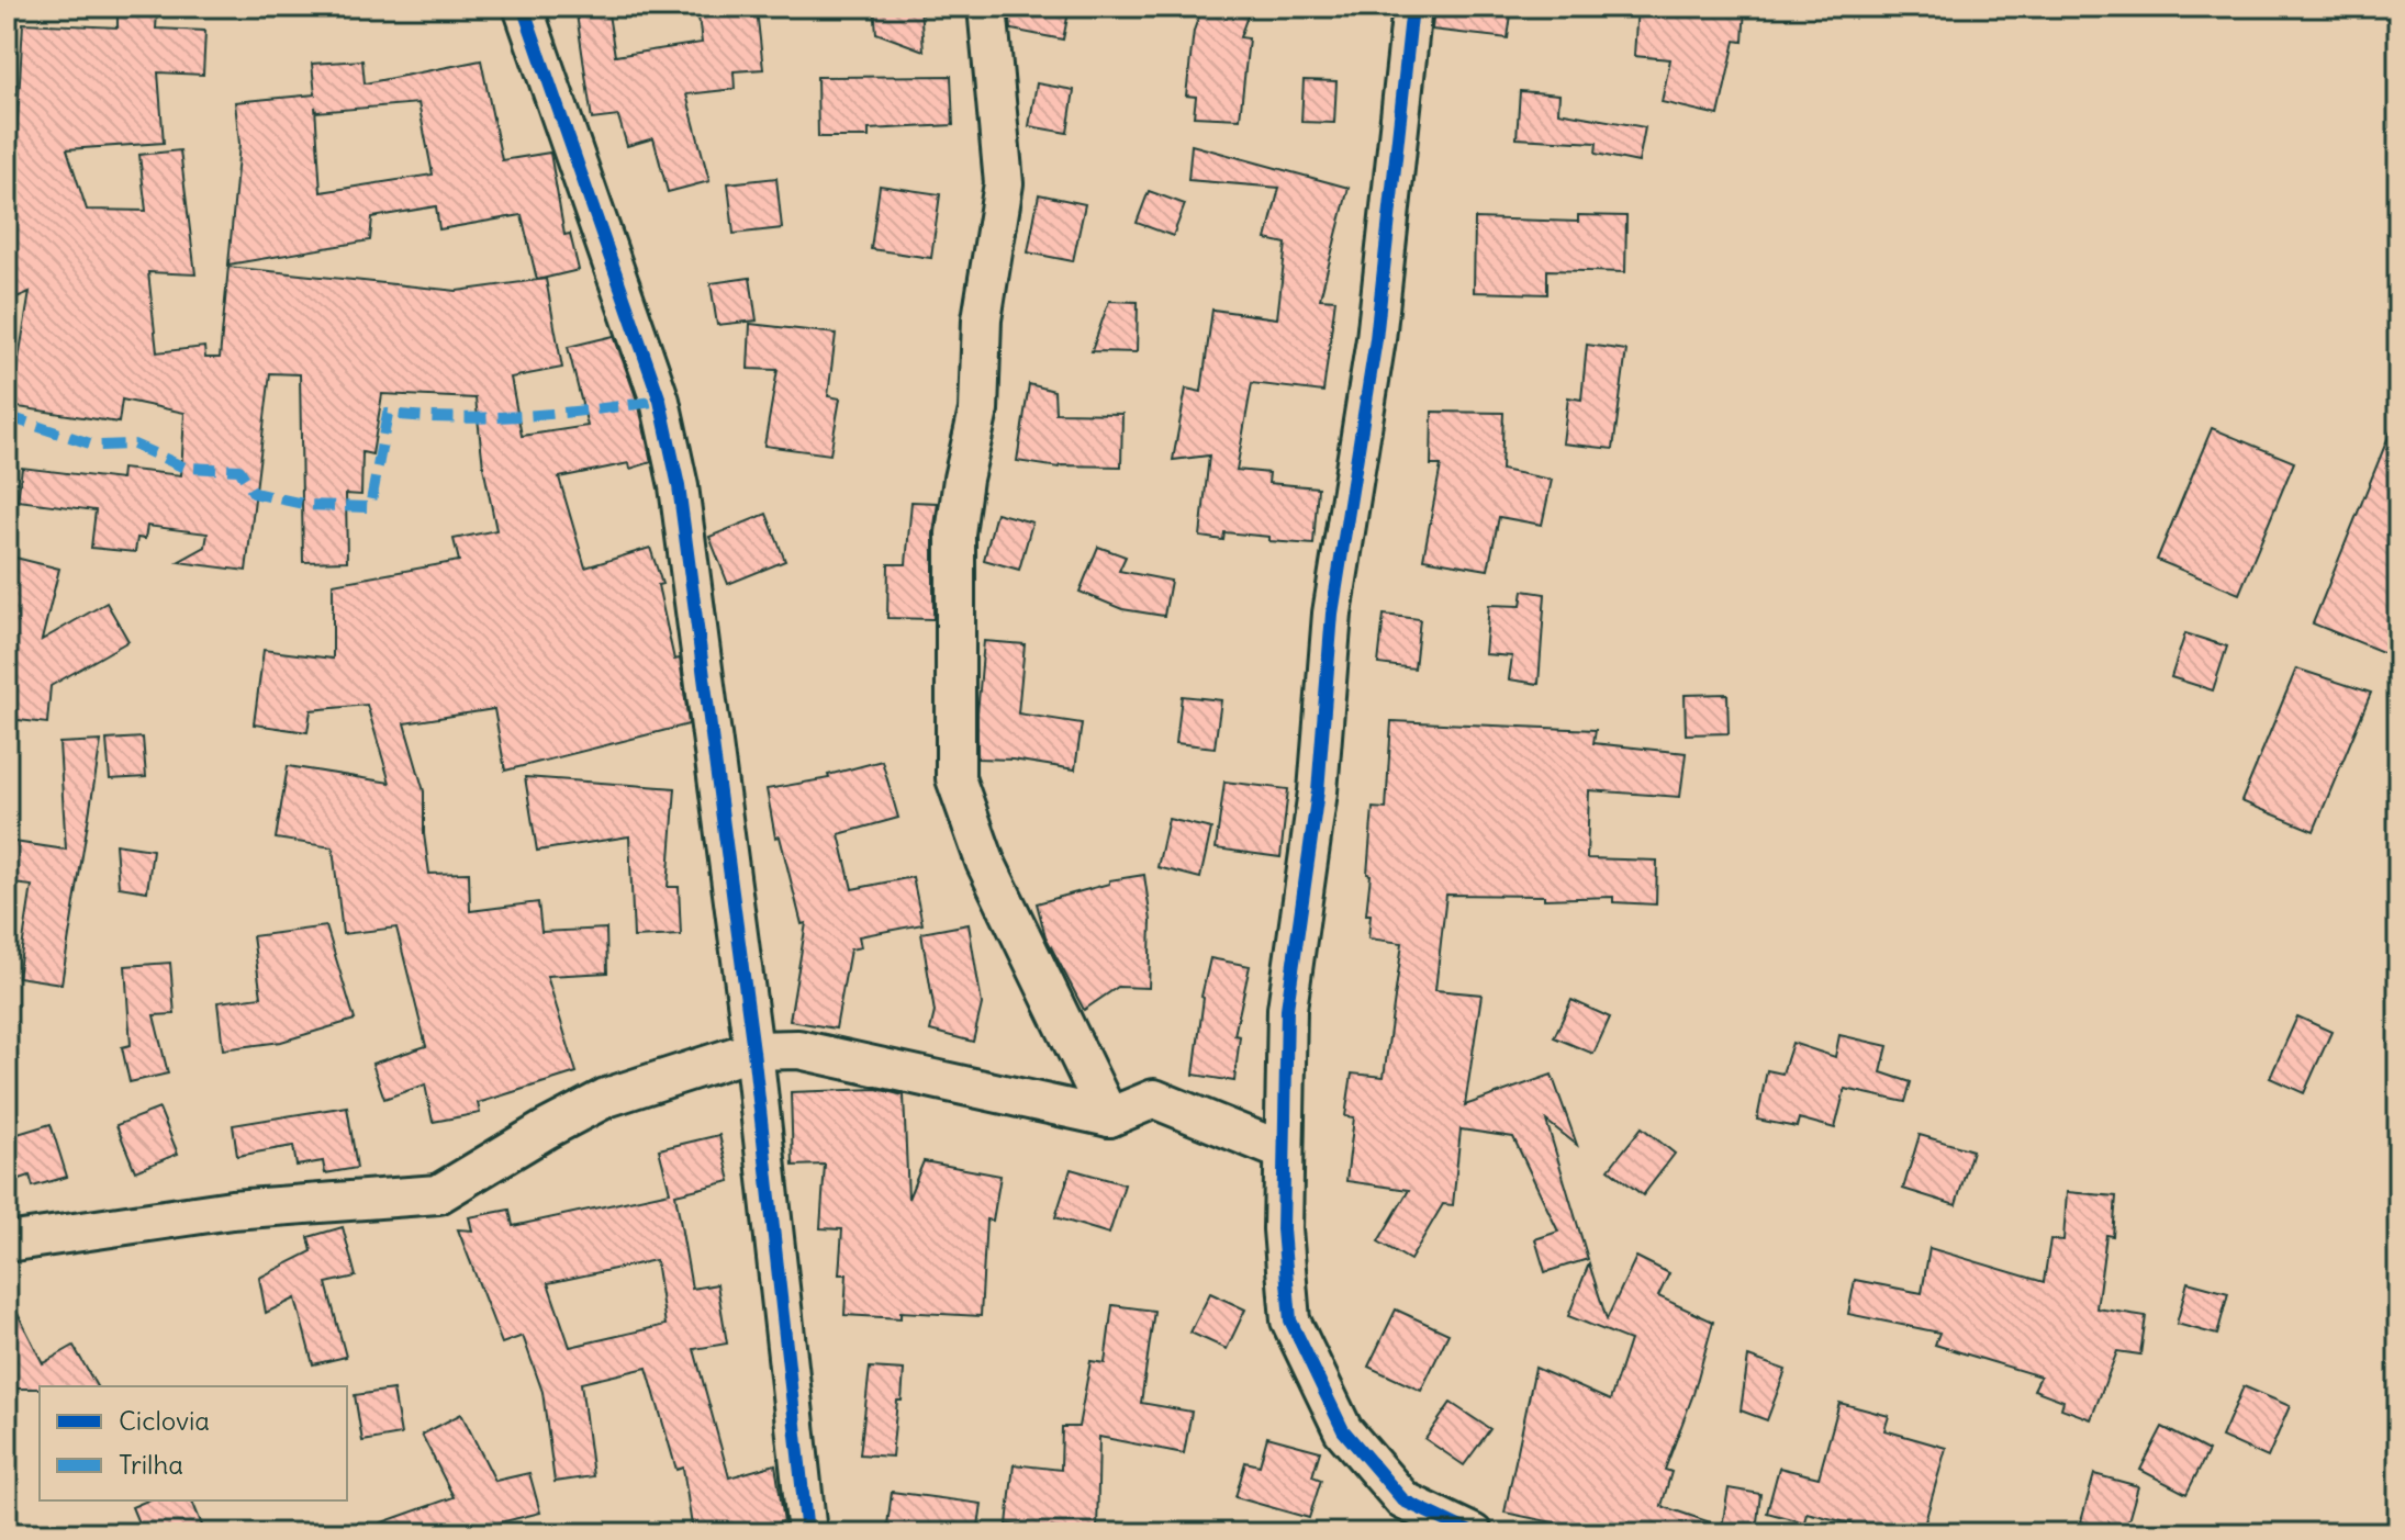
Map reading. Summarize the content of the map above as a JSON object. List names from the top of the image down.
{
  "legend": ["Ciclovia", "Trilha"]
}
